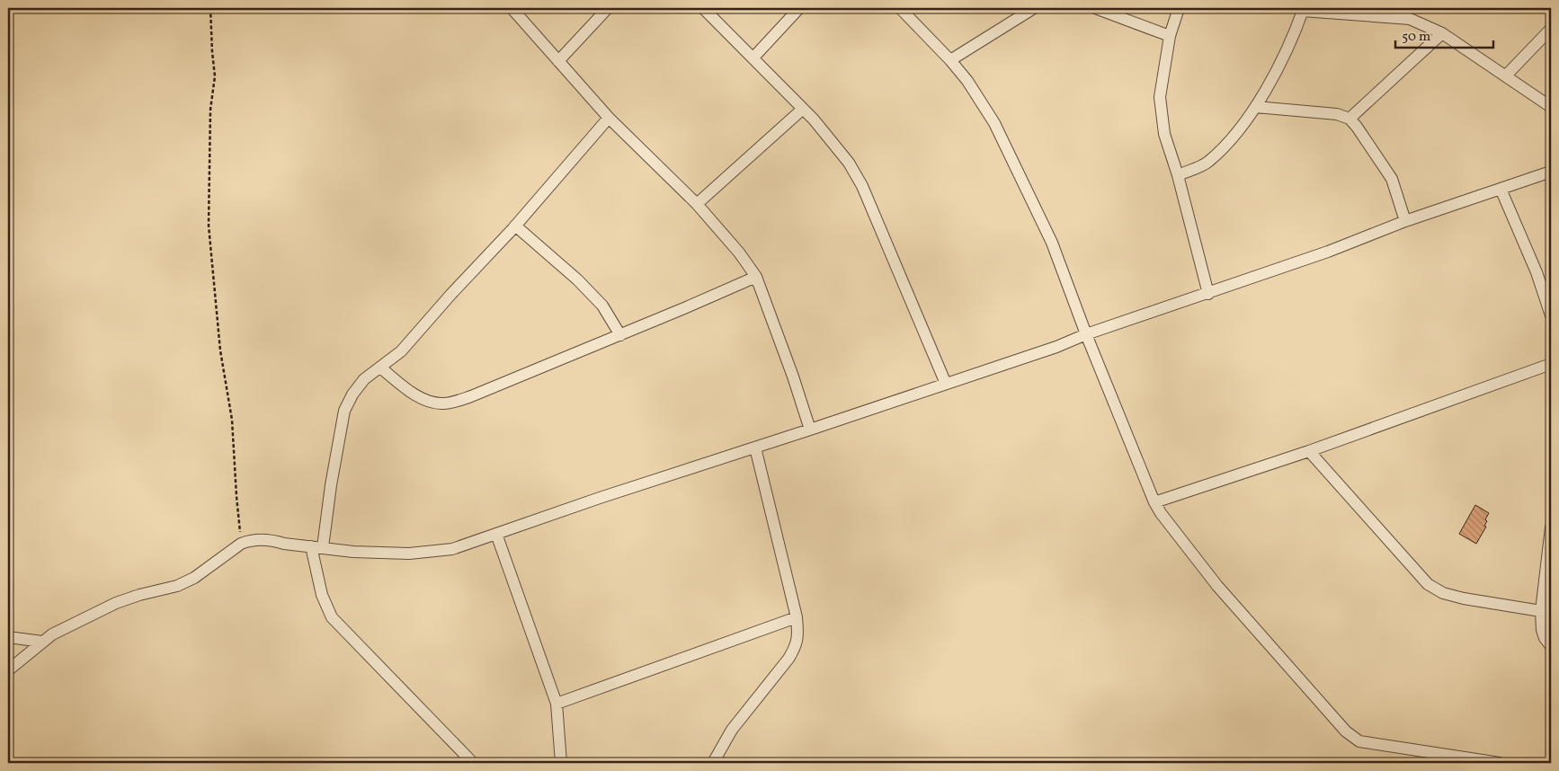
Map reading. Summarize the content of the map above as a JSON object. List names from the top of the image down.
{
  "scale_bar": "50 m"
}
